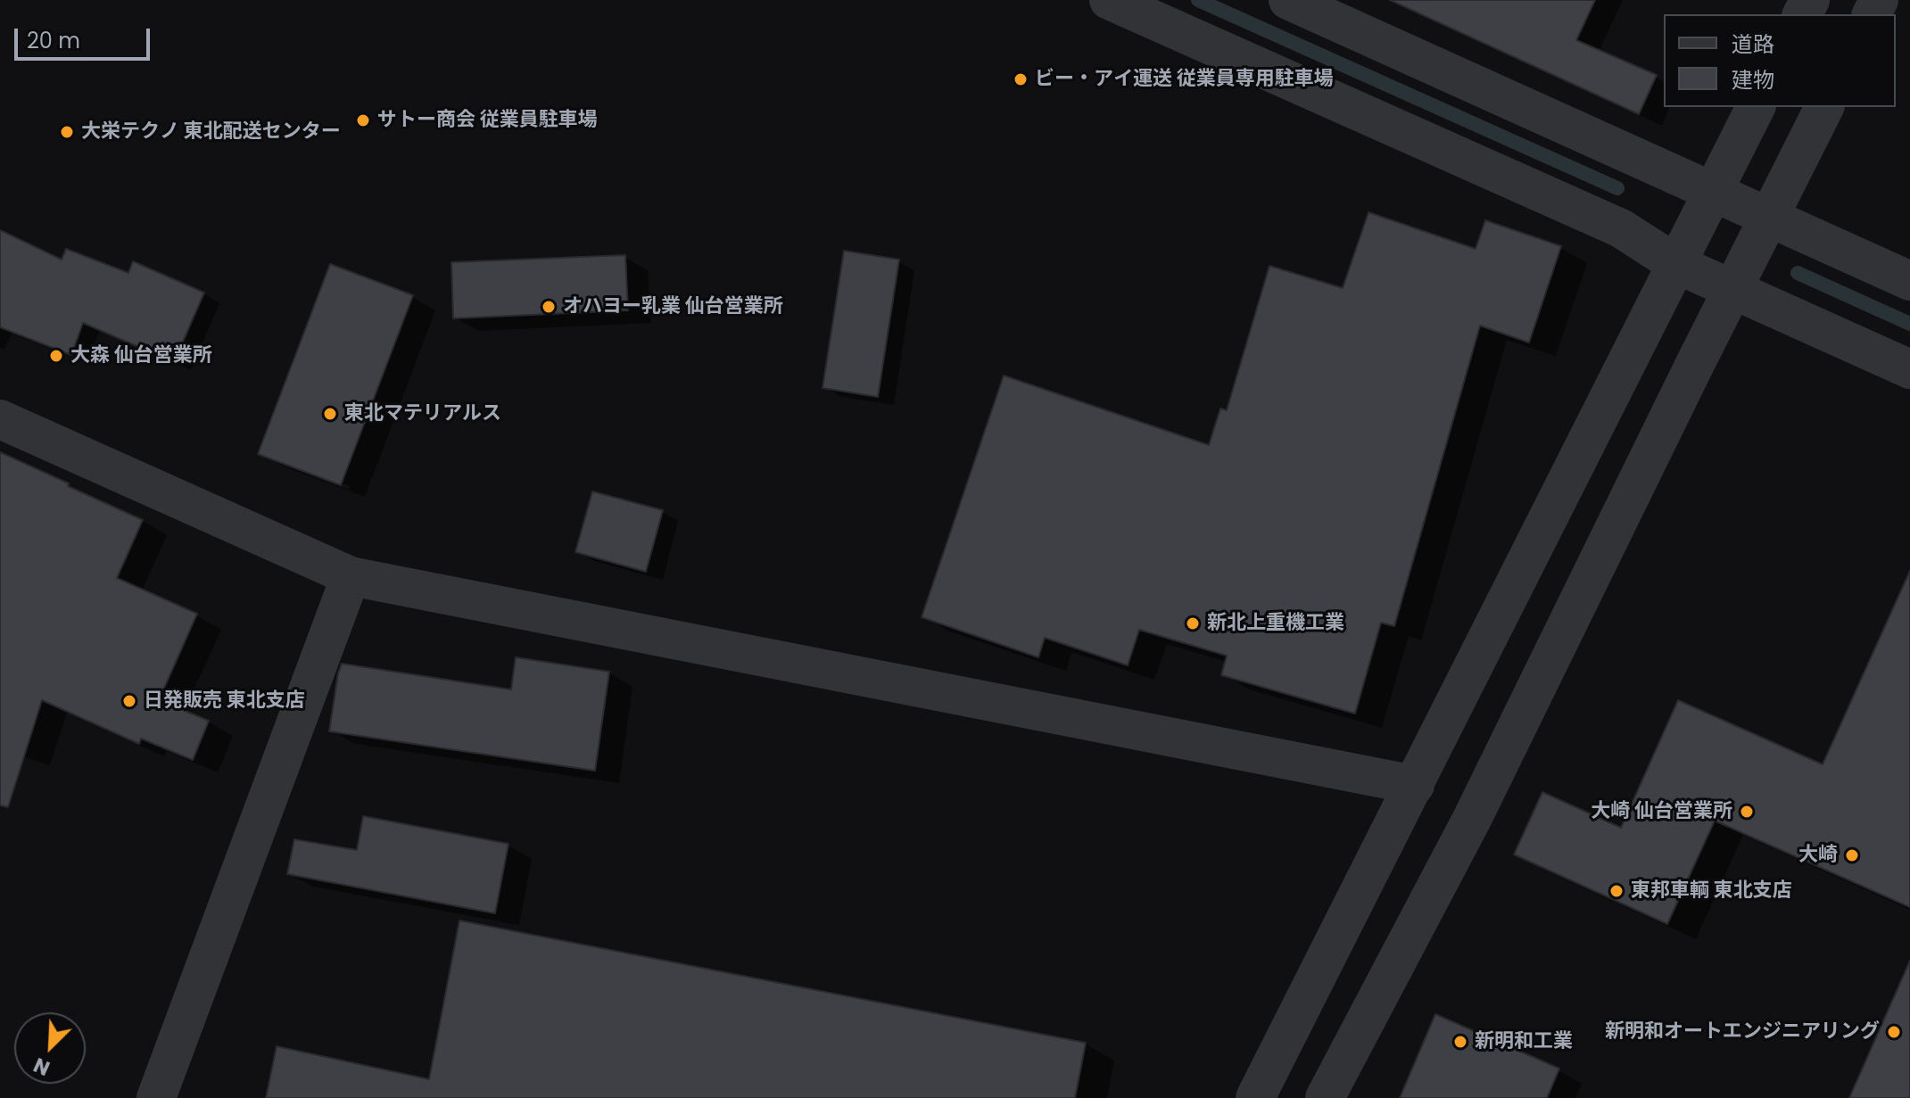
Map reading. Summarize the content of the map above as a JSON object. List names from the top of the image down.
{
  "places": [
    "ビー・アイ運送 従業員専用駐車場",
    "サトー商会 従業員駐車場",
    "大栄テクノ 東北配送センター",
    "オハヨー乳業 仙台営業所",
    "大森 仙台営業所",
    "東北マテリアルス",
    "新北上重機工業",
    "日発販売 東北支店",
    "大崎 仙台営業所",
    "大崎",
    "東邦車輌 東北支店",
    "新明和オートエンジニアリング",
    "新明和工業"
  ],
  "legend": ["道路", "建物"],
  "scale_bar": "20 m",
  "north": "bottom left"
}
